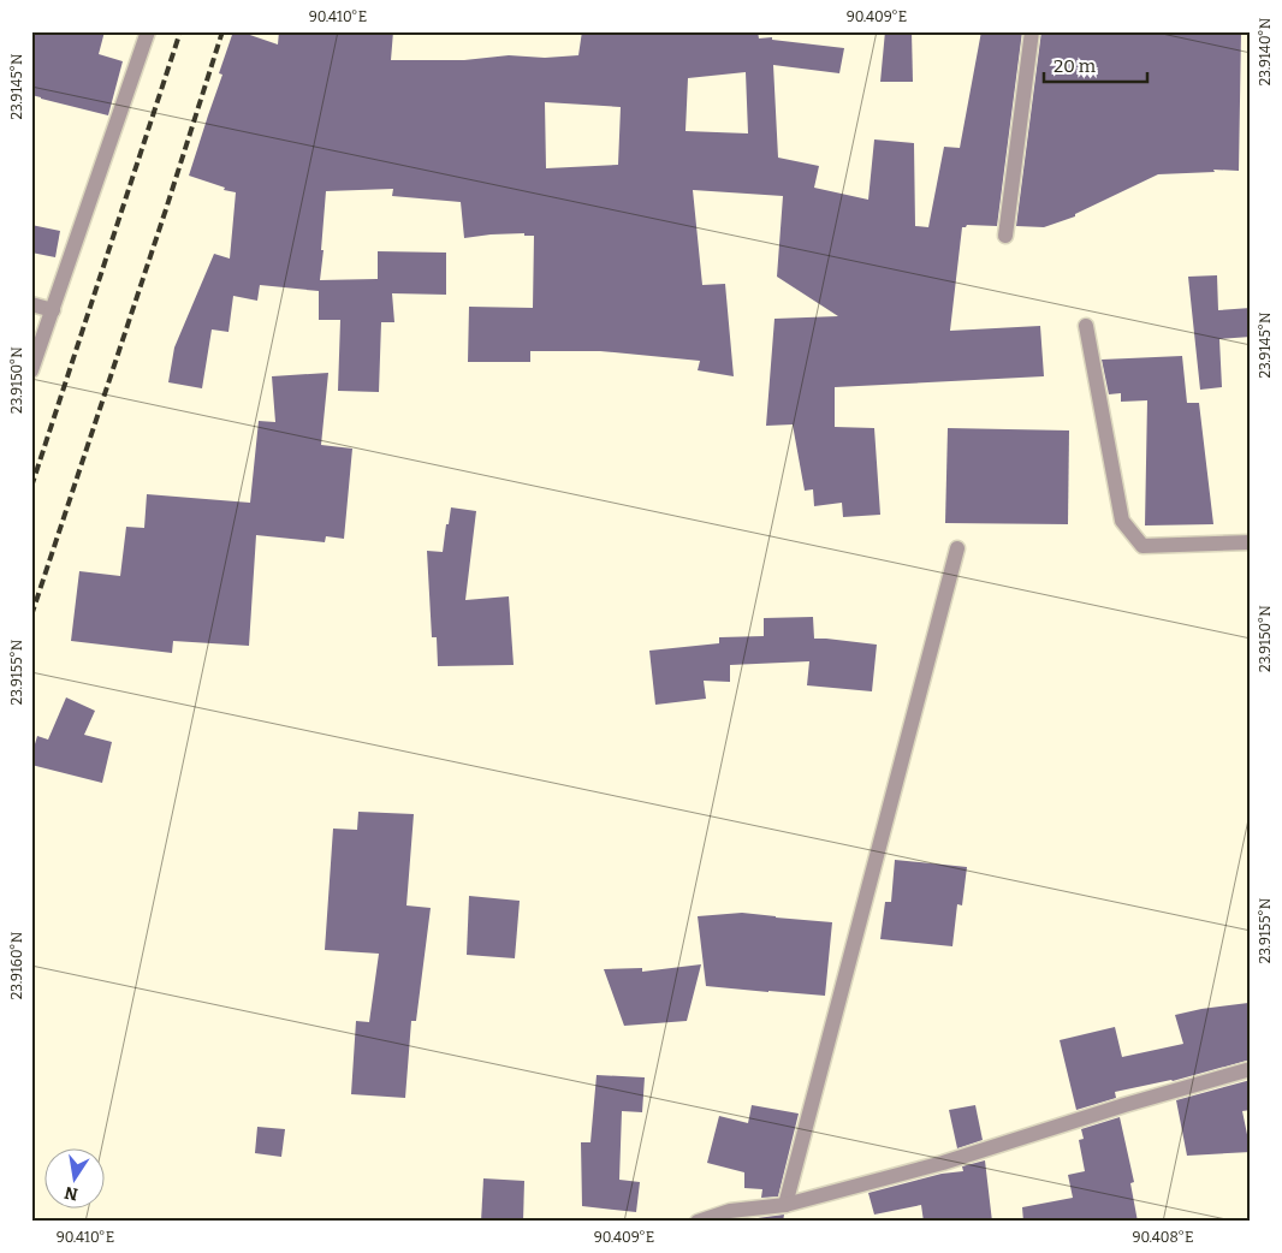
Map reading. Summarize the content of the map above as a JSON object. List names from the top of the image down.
{
  "scale_bar": "20 m",
  "north": "bottom",
  "coordinates": [
    "90.410°E",
    "90.409°E",
    "23.9140°N",
    "23.9145°N",
    "23.9150°N",
    "23.9155°N",
    "23.9160°N",
    "90.408°E"
  ]
}
